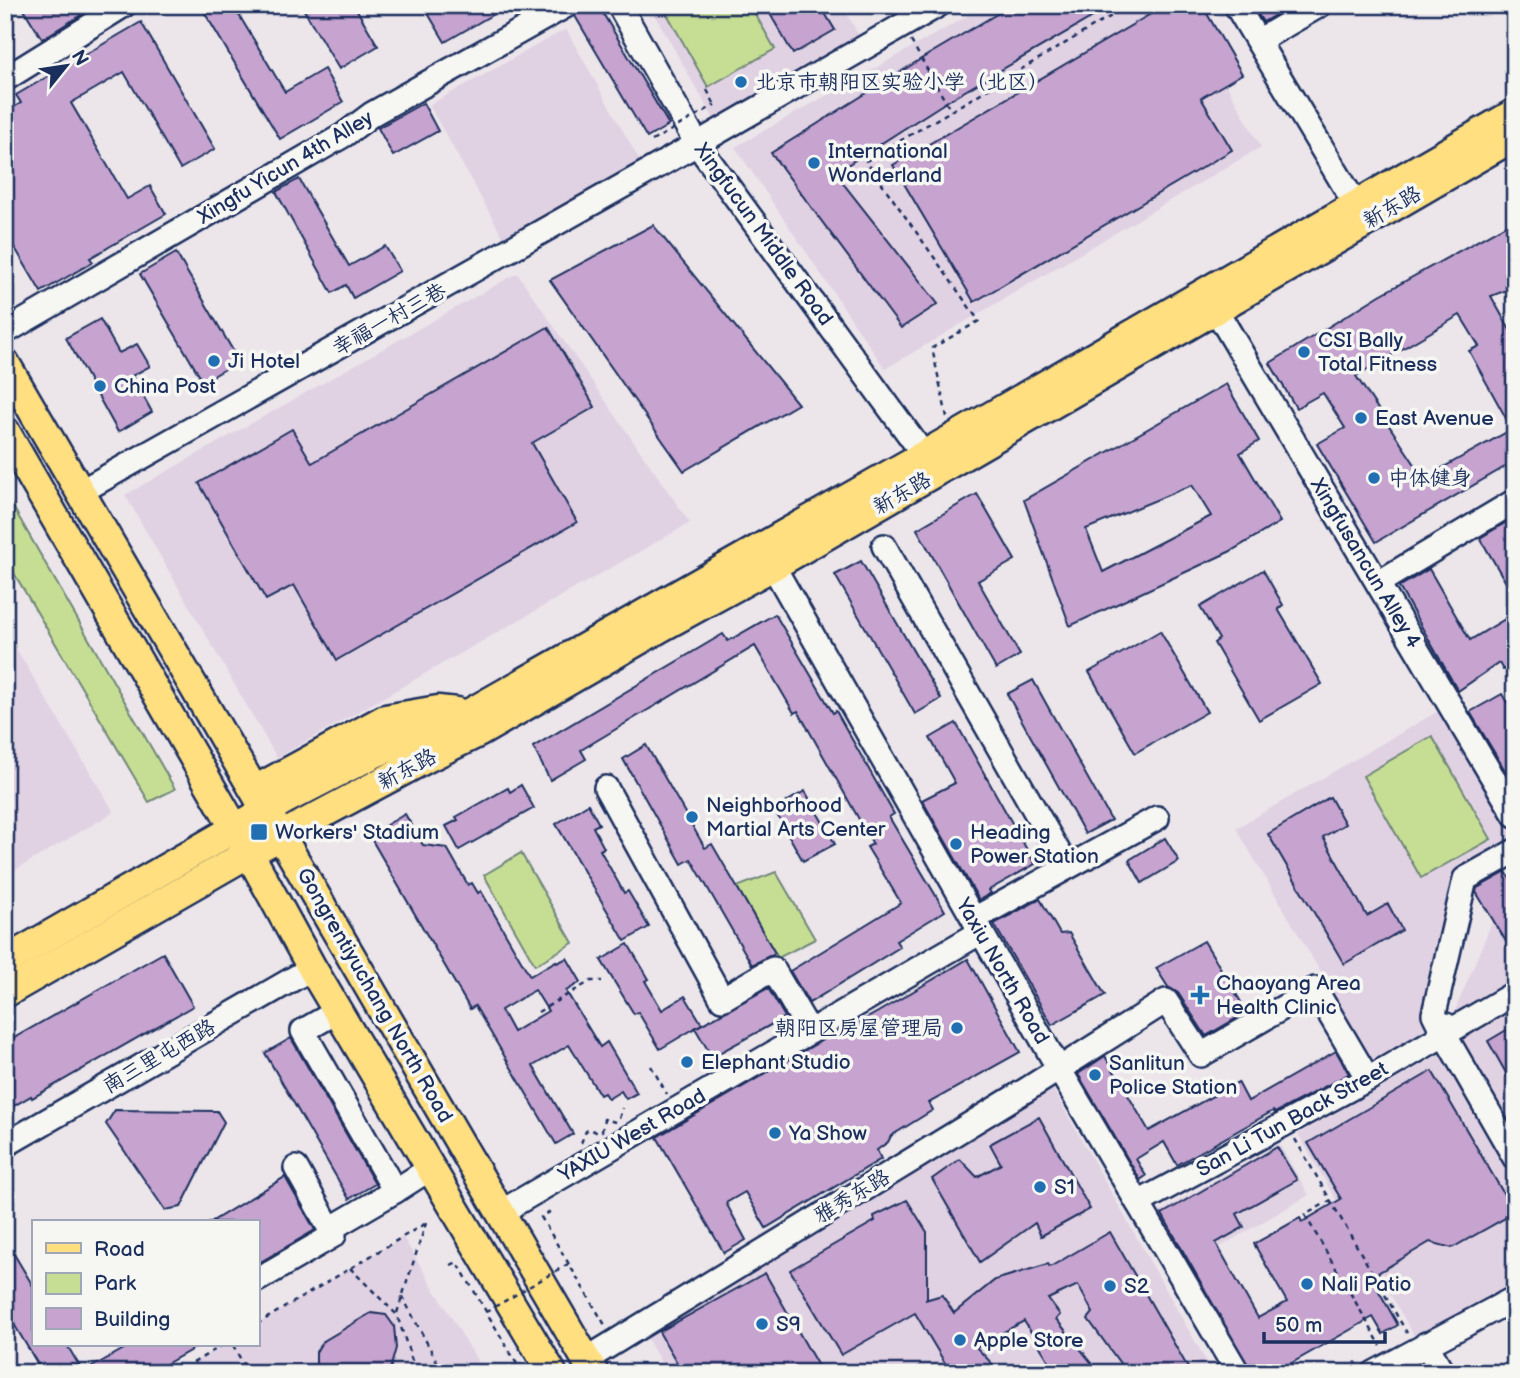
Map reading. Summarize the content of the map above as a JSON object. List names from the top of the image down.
{
  "streets": {
    "main road": ["新东路", "Gongrentiyuchang North Road"],
    "street": [
      "Xingfu Yicun 4th Alley",
      "Xingfucun Middle Road",
      "幸福一村三巷",
      "Xingfusancun Alley 4",
      "Yaxiu North Road",
      "南三里屯西路",
      "San Li Tun Back Street",
      "YAXIU West Road",
      "雅秀东路"
    ]
  },
  "crossings": [
    ["新东路", "Xingfucun Middle Road"],
    ["新东路", "Xingfusancun Alley 4"],
    ["新东路", "Yaxiu North Road"],
    ["新东路", "Gongrentiyuchang North Road"],
    ["Xingfucun Middle Road", "幸福一村三巷"],
    ["幸福一村三巷", "Gongrentiyuchang North Road"],
    ["Yaxiu North Road", "San Li Tun Back Street"],
    ["Yaxiu North Road", "YAXIU West Road"],
    ["Yaxiu North Road", "雅秀东路"],
    ["Gongrentiyuchang North Road", "南三里屯西路"],
    ["Gongrentiyuchang North Road", "YAXIU West Road"],
    ["Gongrentiyuchang North Road", "雅秀东路"],
    ["San Li Tun Back Street", "雅秀东路"]
  ],
  "places": {
    "other": [
      "北京市朝阳区实验小学（北区）",
      "International Wonderland",
      "CSI Bally Total Fitness",
      "Ji Hotel",
      "China Post",
      "East Avenue",
      "中体健身",
      "Neighborhood Martial Arts Center",
      "Heading Power Station",
      "朝阳区房屋管理局",
      "Elephant Studio",
      "Sanlitun Police Station",
      "Ya Show",
      "S1",
      "Nali Patio",
      "S2",
      "S9",
      "Apple Store"
    ],
    "transit": ["Workers' Stadium"],
    "health": ["Chaoyang Area Health Clinic"]
  },
  "legend": ["Road", "Park", "Building"],
  "scale_bar": "50 m",
  "north": "top right"
}
